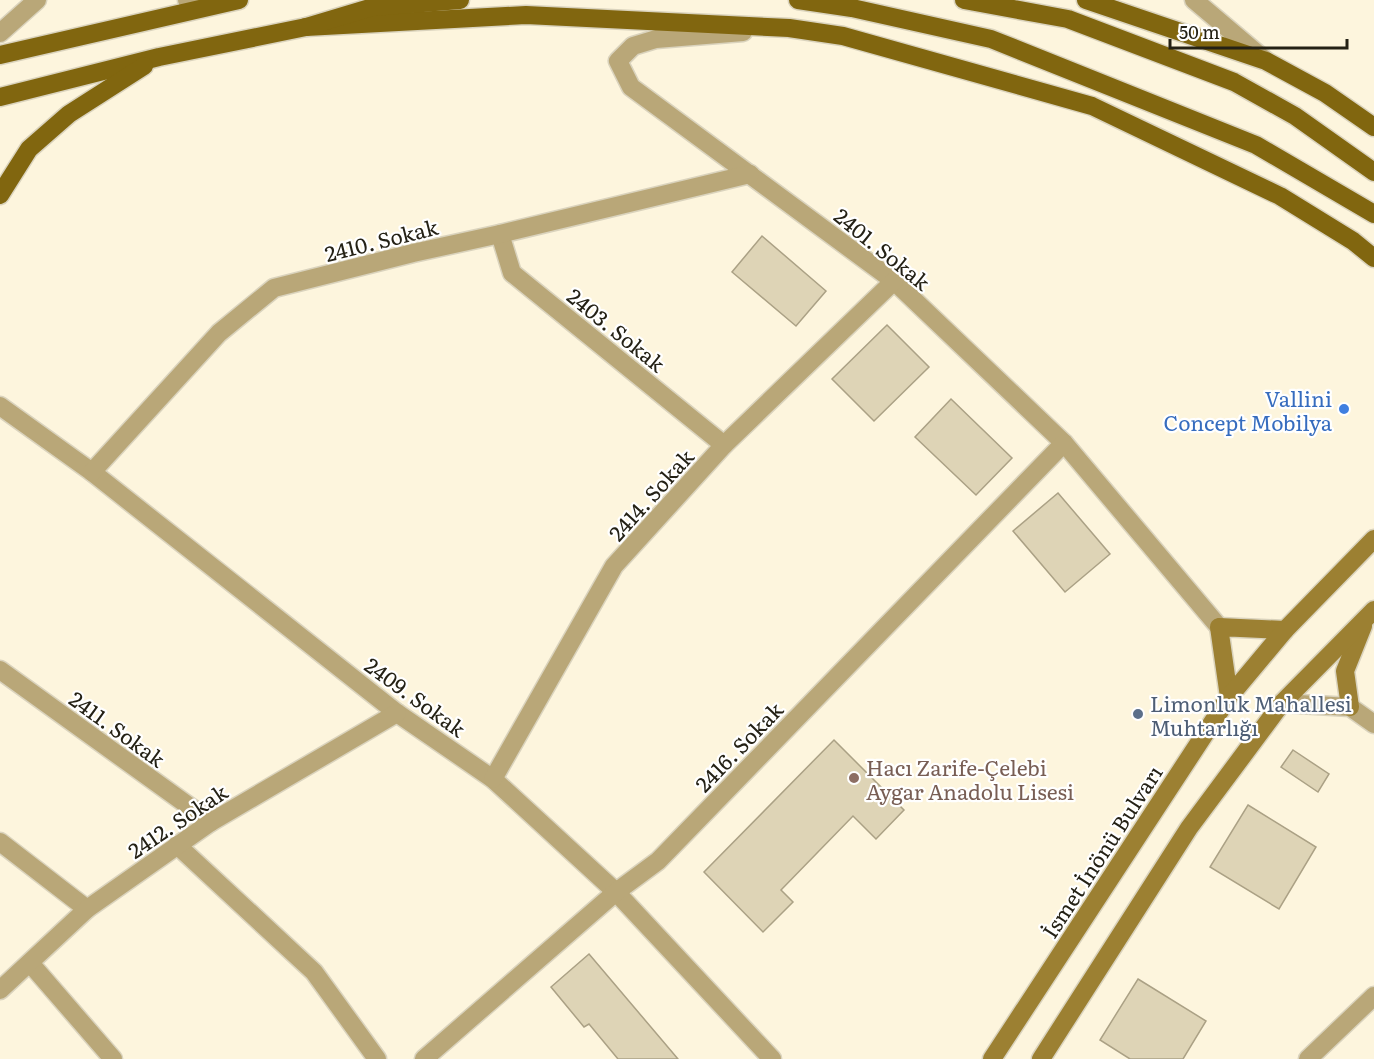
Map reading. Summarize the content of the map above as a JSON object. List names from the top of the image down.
{
  "streets": {
    "main road": ["İsmet İnönü Bulvarı"],
    "street": [
      "2410. Sokak",
      "2401. Sokak",
      "2403. Sokak",
      "2414. Sokak",
      "2409. Sokak",
      "2411. Sokak",
      "2416. Sokak",
      "2412. Sokak"
    ]
  },
  "crossings": [
    ["2410. Sokak", "2401. Sokak"],
    ["2410. Sokak", "2403. Sokak"],
    ["2410. Sokak", "2409. Sokak"],
    ["2401. Sokak", "2414. Sokak"],
    ["2401. Sokak", "2416. Sokak"],
    ["2403. Sokak", "2414. Sokak"],
    ["2414. Sokak", "2409. Sokak"],
    ["2409. Sokak", "2416. Sokak"],
    ["2409. Sokak", "2412. Sokak"],
    ["2411. Sokak", "2412. Sokak"]
  ],
  "places": ["Vallini Concept Mobilya", "Limonluk Mahallesi Muhtarlığı", "Hacı Zarife-Çelebi Aygar Anadolu Lisesi"],
  "scale_bar": "50 m"
}
